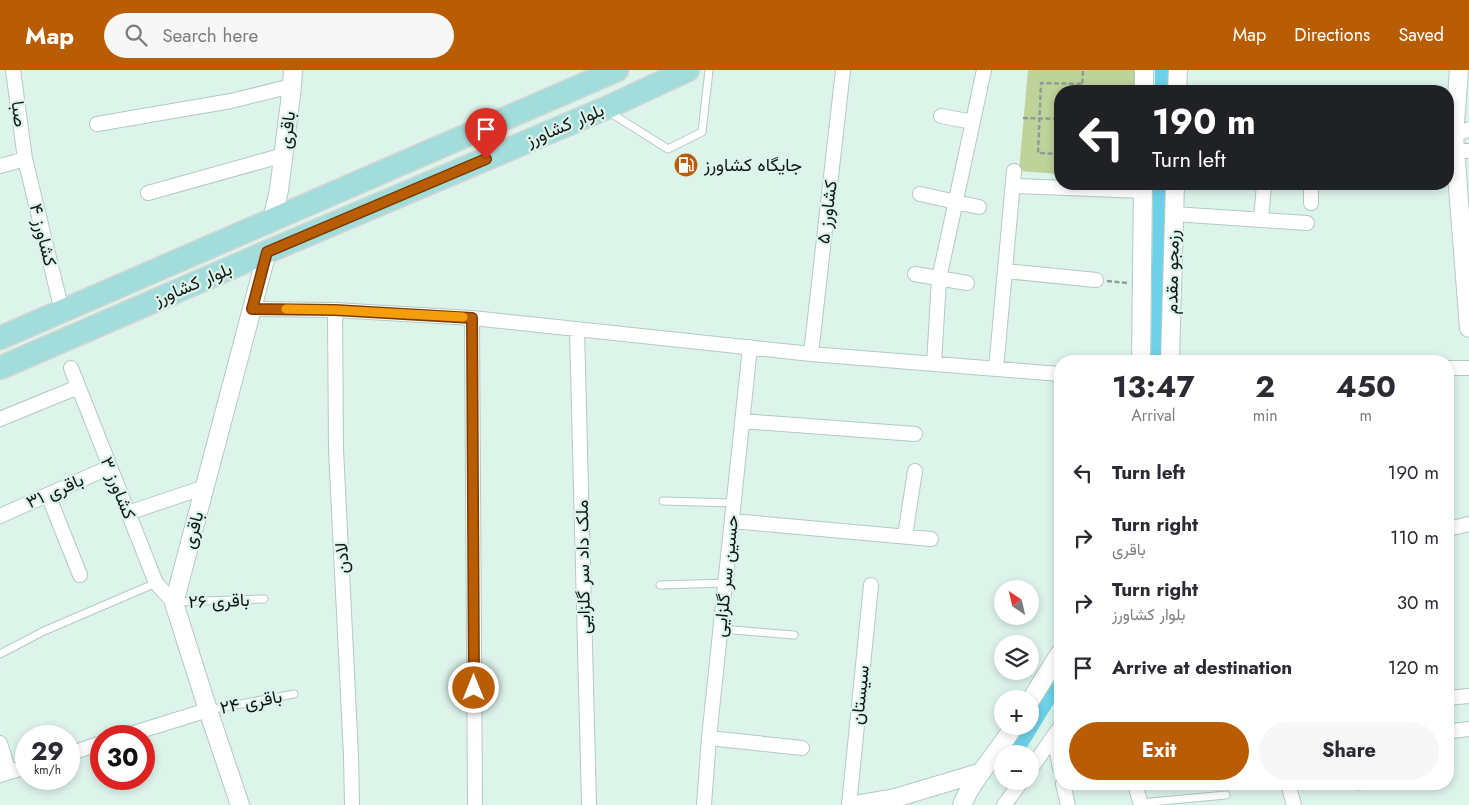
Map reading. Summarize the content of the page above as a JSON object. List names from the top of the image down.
{
  "streets": {
    "main road": ["بلوار کشاورز"],
    "street": [
      "صبا",
      "باقری",
      "کشاورز ۵",
      "کشاورز ۴",
      "رزمجو مقدم",
      "کشاورز ۳",
      "باقری ۳۱",
      "لادن",
      "ملک داد سر گلزایی",
      "حسین سر گلزایی",
      "سیستان"
    ],
    "lane": ["باقری ۲۶", "باقری ۲۴"]
  },
  "crossings": [
    ["صبا", "کشاورز ۴"],
    ["بلوار کشاورز", "باقری"],
    ["بلوار کشاورز", "کشاورز ۴"],
    ["باقری", "کشاورز ۳"],
    ["باقری", "باقری ۲۶"],
    ["کشاورز ۳", "باقری ۳۱"],
    ["کشاورز ۳", "باقری ۲۶"]
  ],
  "places": {
    "fuel station": ["جایگاه کشاورز"]
  },
  "north": "top left",
  "page": {
    "header": "Map",
    "search": "Search here",
    "nav": ["Map", "Directions", "Saved"],
    "turn": ["190 m", "Turn left"],
    "eta": [
      "13:47",
      "Arrival",
      "2",
      "min",
      "450",
      "m"
    ],
    "list": [
      {
        "name": "Turn left",
        "value": "190 m"
      },
      {
        "name": "Turn right",
        "note": "باقری",
        "value": "110 m"
      },
      {
        "name": "Turn right",
        "note": "بلوار کشاورز",
        "value": "30 m"
      },
      {
        "name": "Arrive at destination",
        "value": "120 m"
      }
    ],
    "map_buttons": ["+", "−"],
    "buttons": ["Exit", "Share"],
    "speed": "29 km/h",
    "limit": "30"
  }
}
